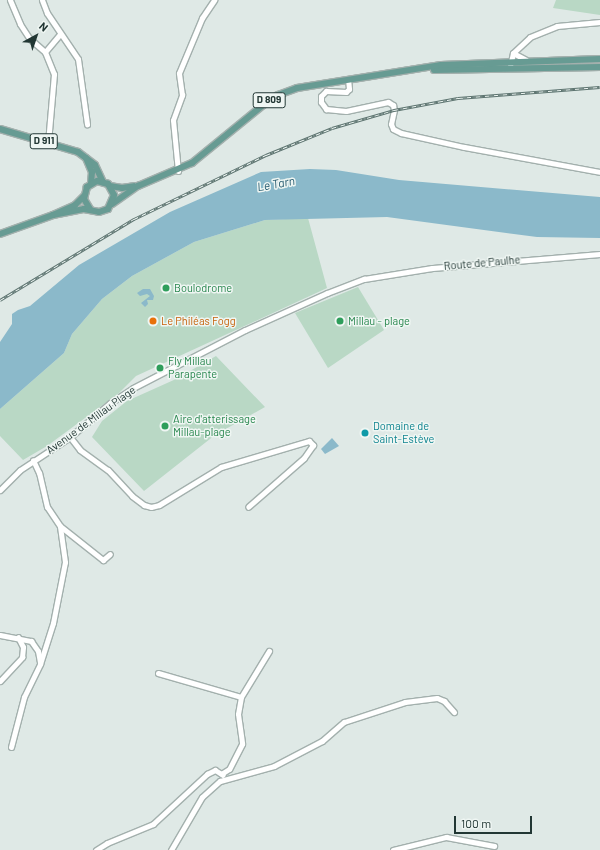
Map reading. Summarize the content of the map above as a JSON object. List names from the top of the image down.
{
  "streets": {
    "main road": ["D 809", "D 911"],
    "street": ["Route de Paulhe", "Avenue de Millau Plage"]
  },
  "crossings": [
    ["D 809", "D 911"],
    ["Route de Paulhe", "Avenue de Millau Plage"]
  ],
  "water": ["Le Tarn"],
  "places": [
    "Boulodrome",
    "Le Philéas Fogg",
    "Millau - plage",
    "Fly Millau Parapente",
    "Aire d'atterissage Millau-plage",
    "Domaine de Saint-Estève"
  ],
  "scale_bar": "100 m",
  "north": "top right"
}
